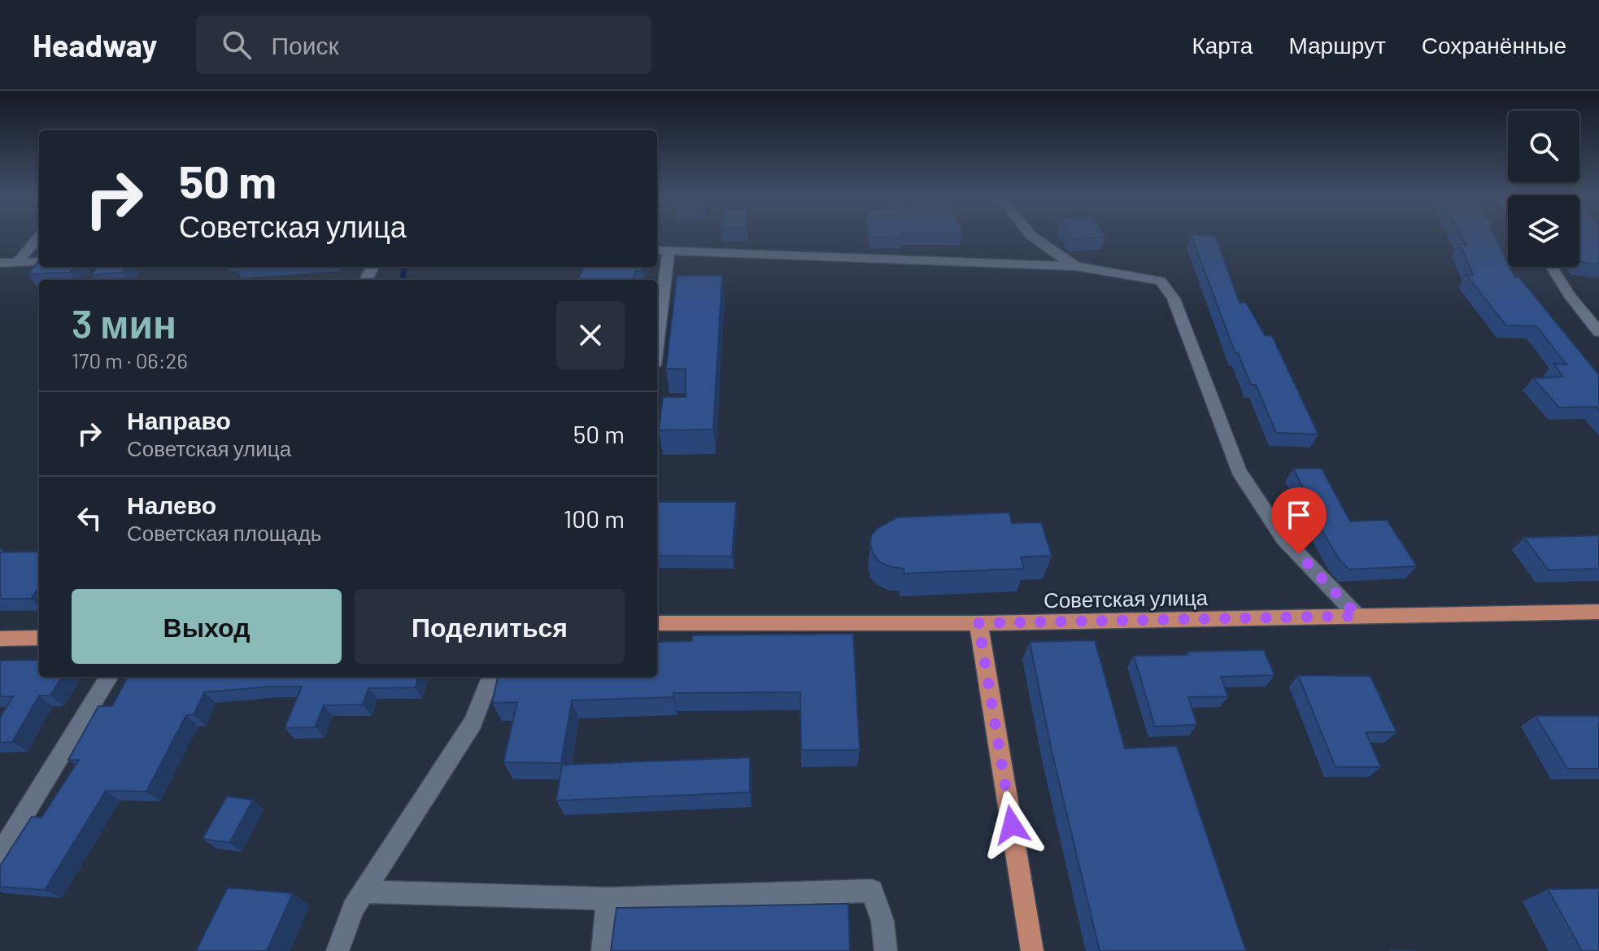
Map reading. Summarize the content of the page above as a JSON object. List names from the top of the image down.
{
  "streets": {
    "main road": ["Советская улица"]
  },
  "page": {
    "header": "Headway",
    "search": "Поиск",
    "nav": ["Карта", "Маршрут", "Сохранённые"],
    "turn": ["50 m", "Советская улица"],
    "heading": ["3 мин", "170 m · 06:26"],
    "list": [
      {
        "name": "Направо",
        "note": "Советская улица",
        "value": "50 m"
      },
      {
        "name": "Налево",
        "note": "Советская площадь",
        "value": "100 m"
      }
    ],
    "buttons": ["Выход", "Поделиться"]
  }
}
